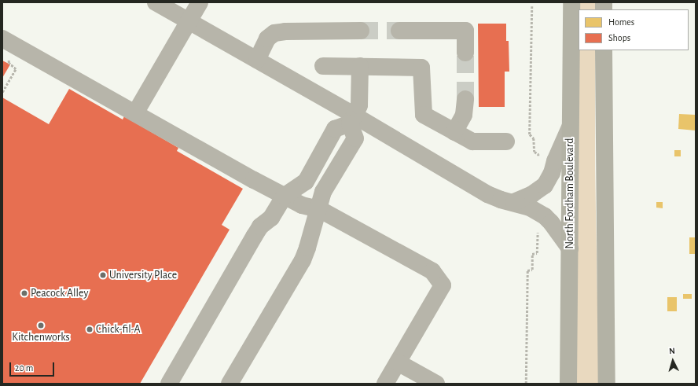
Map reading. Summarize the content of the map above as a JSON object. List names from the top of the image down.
{
  "streets": {
    "highway": ["North Fordham Boulevard"]
  },
  "places": [
    "University Place",
    "Peacock Alley",
    "Kitchenworks",
    "Chick-fil-A"
  ],
  "legend": ["Homes", "Shops"],
  "scale_bar": "20 m",
  "north": "top"
}
